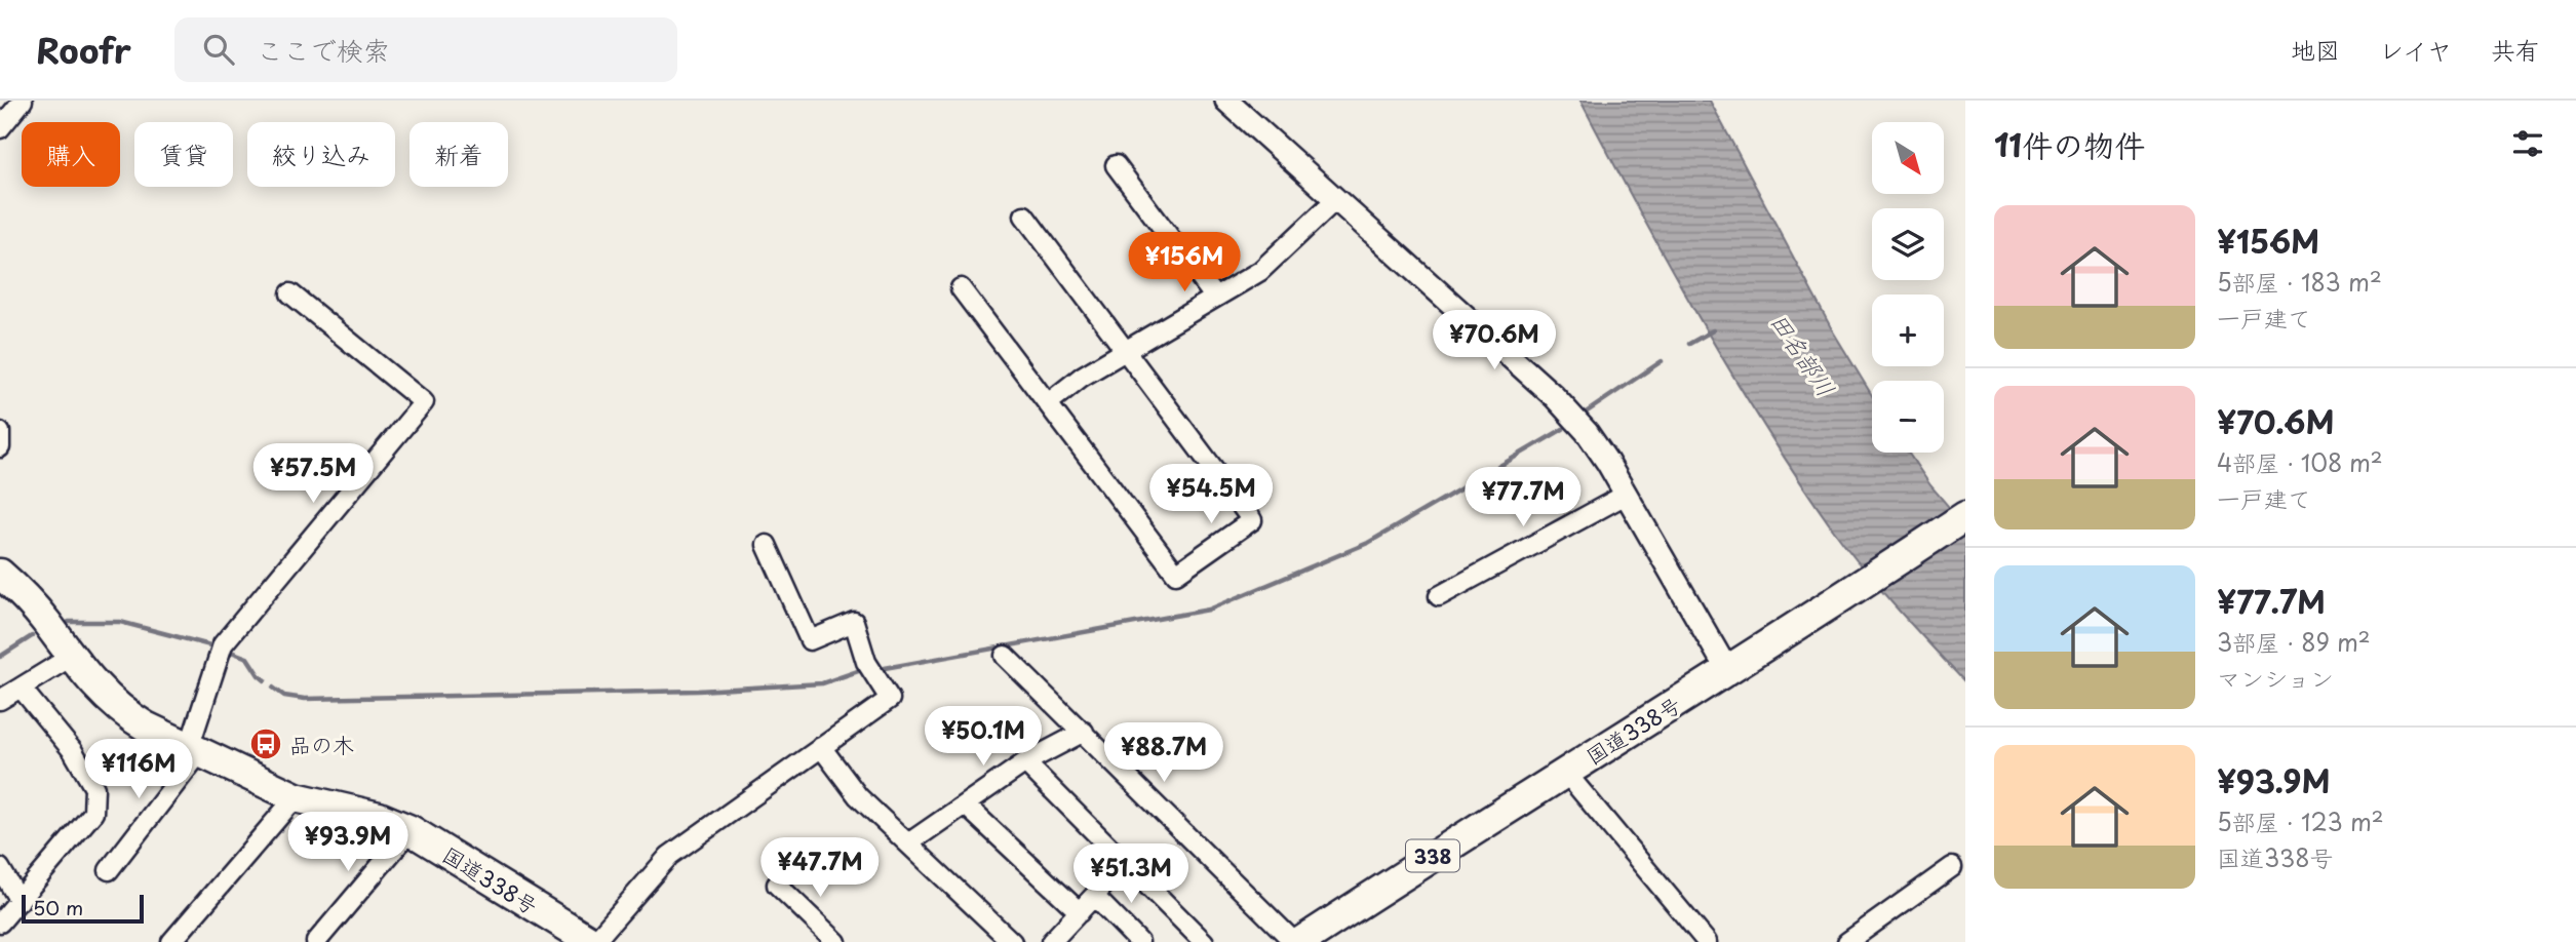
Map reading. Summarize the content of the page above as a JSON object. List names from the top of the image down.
{
  "streets": {
    "highway": ["国道338号", "338"]
  },
  "water": ["田名部川"],
  "places": {
    "bus stop": ["品の木"]
  },
  "scale_bar": "50 m",
  "north": "bottom right",
  "page": {
    "header": "Roofr",
    "search": "ここで検索",
    "nav": ["地図", "レイヤ", "共有"],
    "heading": "11件の物件",
    "map_buttons": ["+", "−"],
    "chip": [
      "購入",
      "賃貸",
      "絞り込み",
      "新着"
    ],
    "list": [
      {
        "name": "¥156M",
        "note": "5部屋 · 183 m² · 一戸建て"
      },
      {
        "name": "¥70.6M",
        "note": "4部屋 · 108 m² · 一戸建て"
      },
      {
        "name": "¥77.7M",
        "note": "3部屋 · 89 m² · マンション"
      },
      {
        "name": "¥93.9M",
        "note": "5部屋 · 123 m² · 国道338号"
      }
    ],
    "price": [
      "¥156M",
      "¥70.6M",
      "¥57.5M",
      "¥54.5M",
      "¥77.7M",
      "¥50.1M",
      "¥88.7M",
      "¥116M",
      "¥93.9M",
      "¥47.7M",
      "¥51.3M"
    ],
    "scale": "50 m"
  }
}
